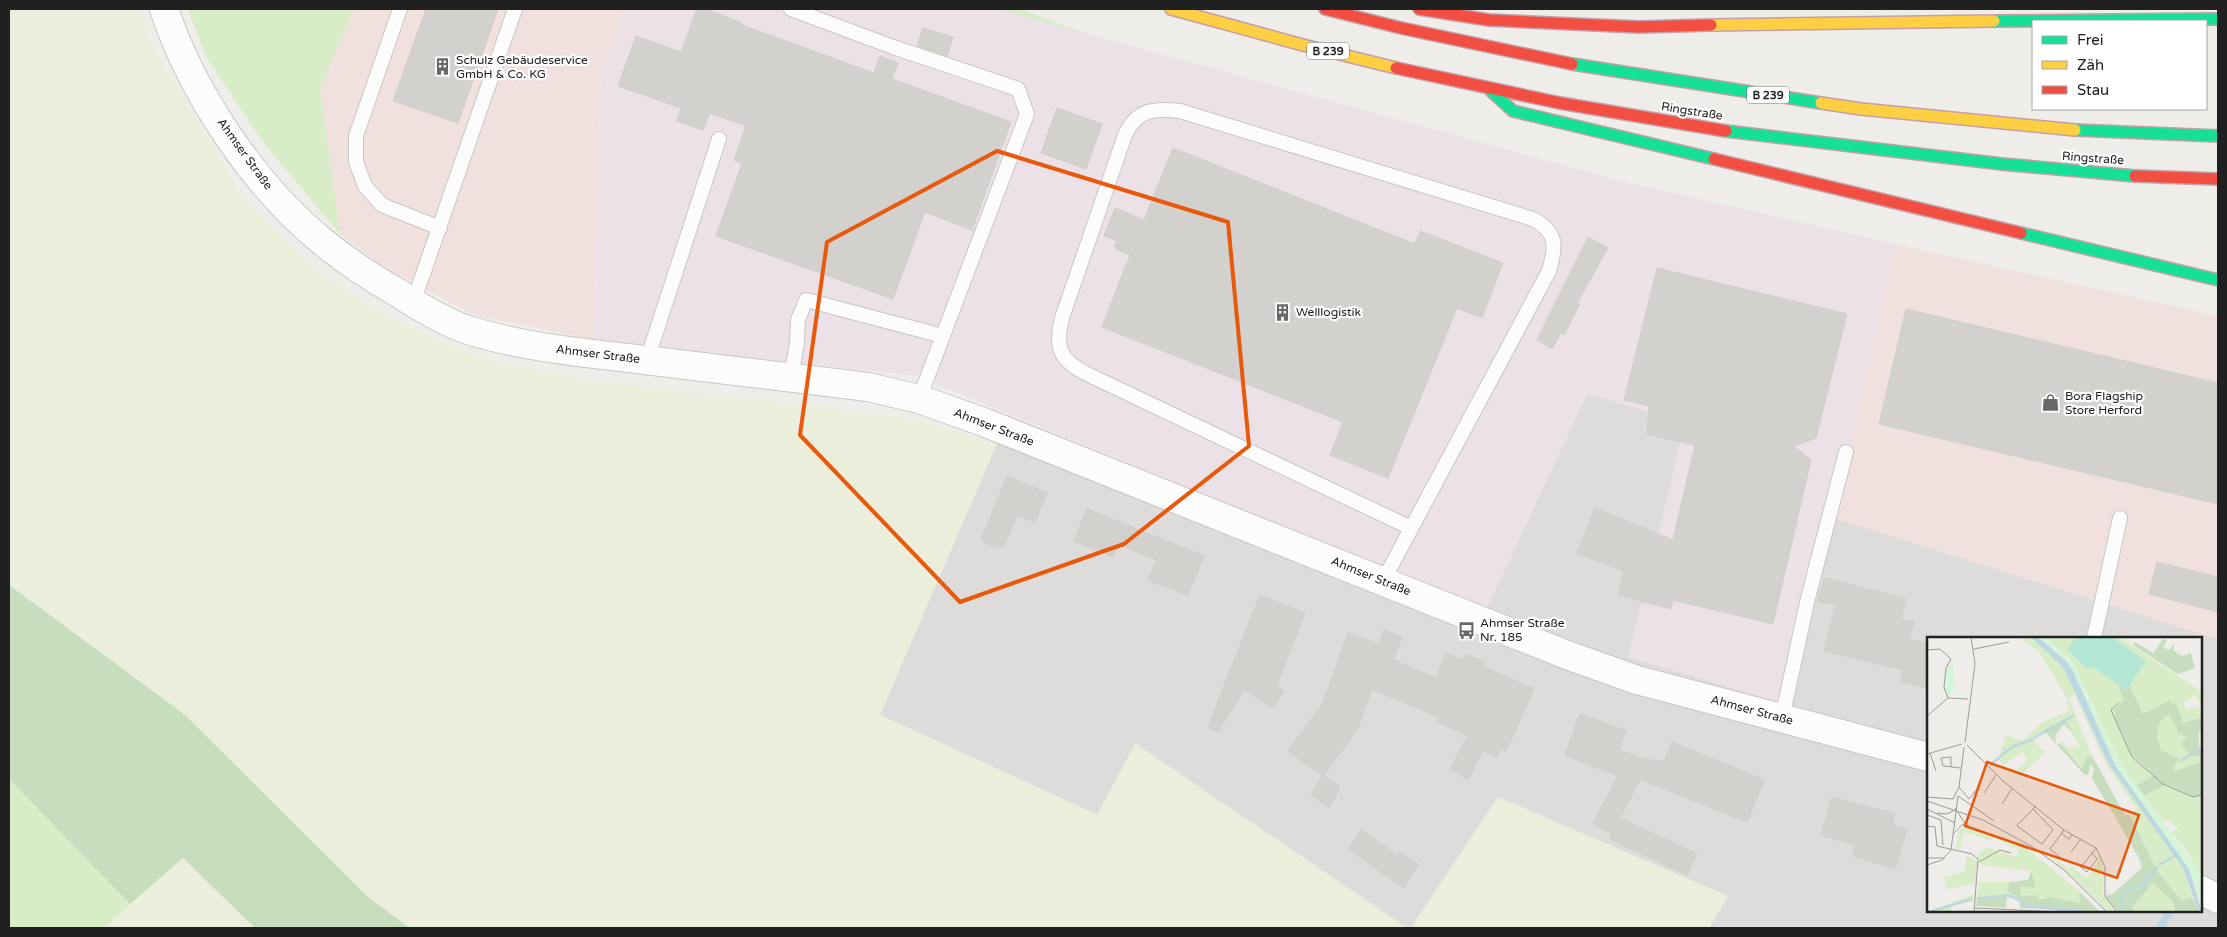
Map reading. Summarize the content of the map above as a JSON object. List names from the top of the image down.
{
  "streets": {
    "highway": ["B 239", "Ringstraße"],
    "street": ["Ahmser Straße"]
  },
  "places": {
    "building": ["Schulz Gebäudeservice GmbH & Co. KG", "Welllogistik"],
    "shop": ["Bora Flagship Store Herford"],
    "bus stop": ["Ahmser Straße Nr. 185"]
  },
  "legend": ["Frei", "Zäh", "Stau"]
}
